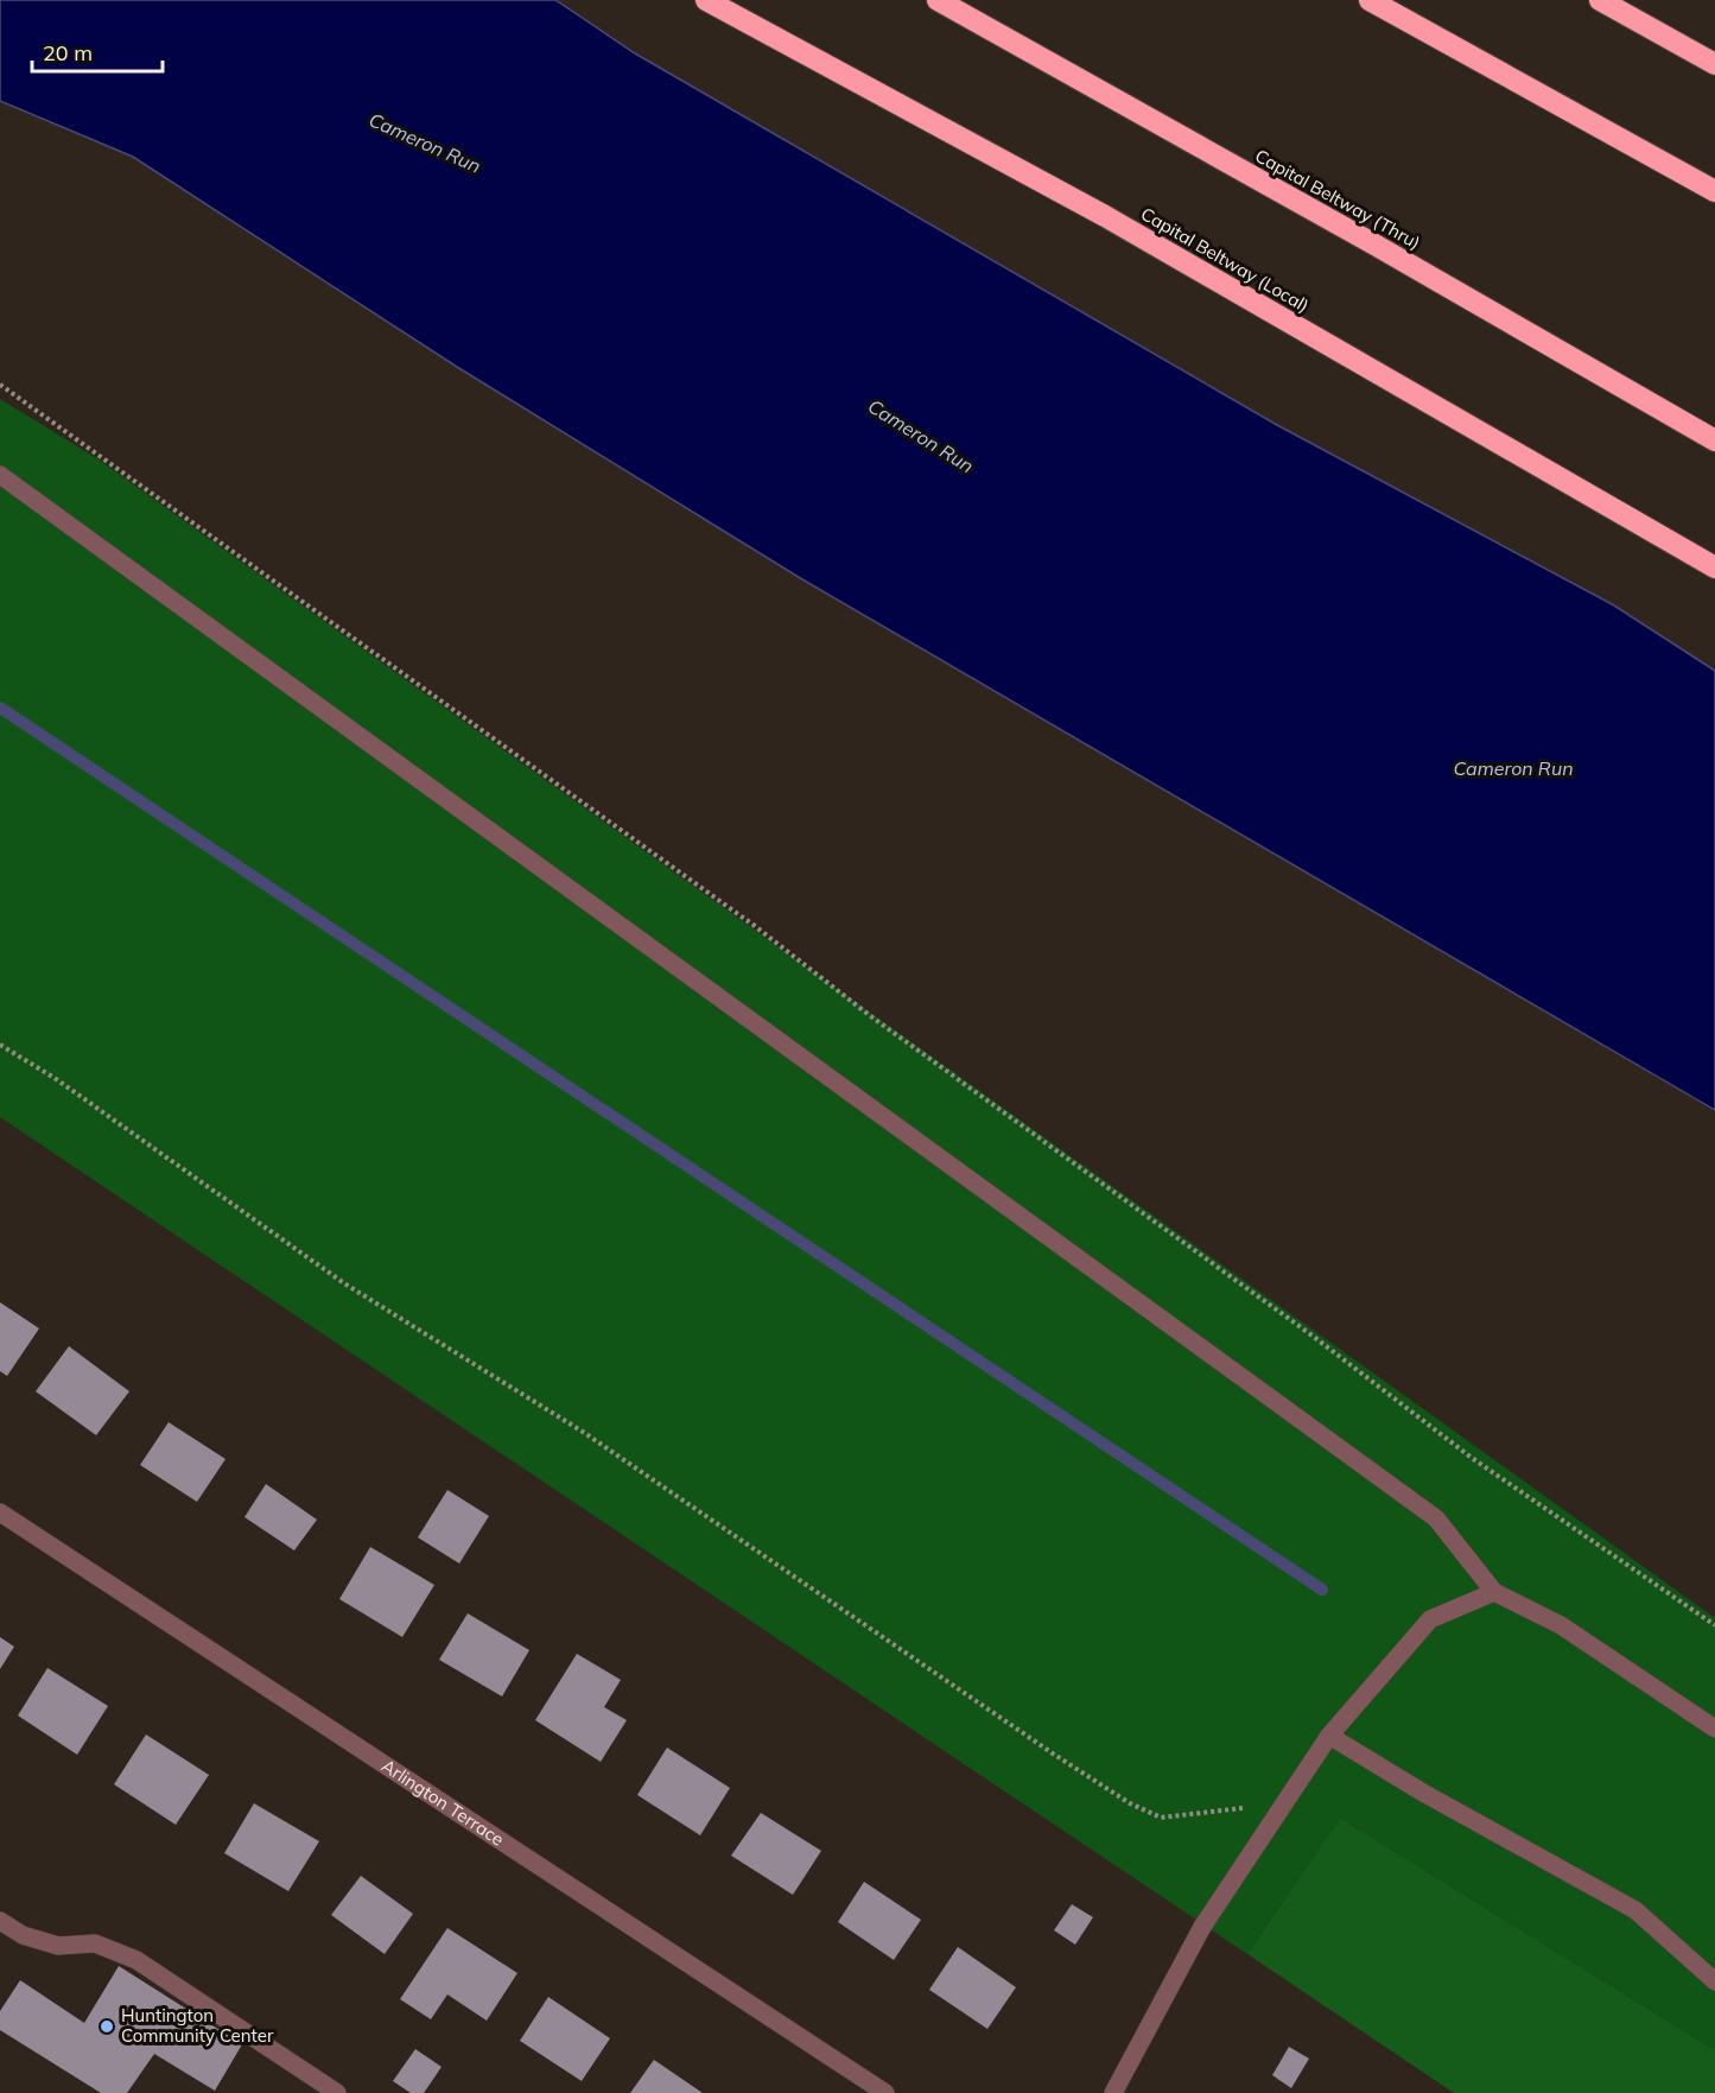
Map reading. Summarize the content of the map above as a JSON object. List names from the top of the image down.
{
  "streets": {
    "highway": ["Capital Beltway (Thru)", "Capital Beltway (Local)"],
    "street": ["Arlington Terrace"]
  },
  "water": ["Cameron Run"],
  "places": ["Huntington Community Center"],
  "scale_bar": "20 m"
}
